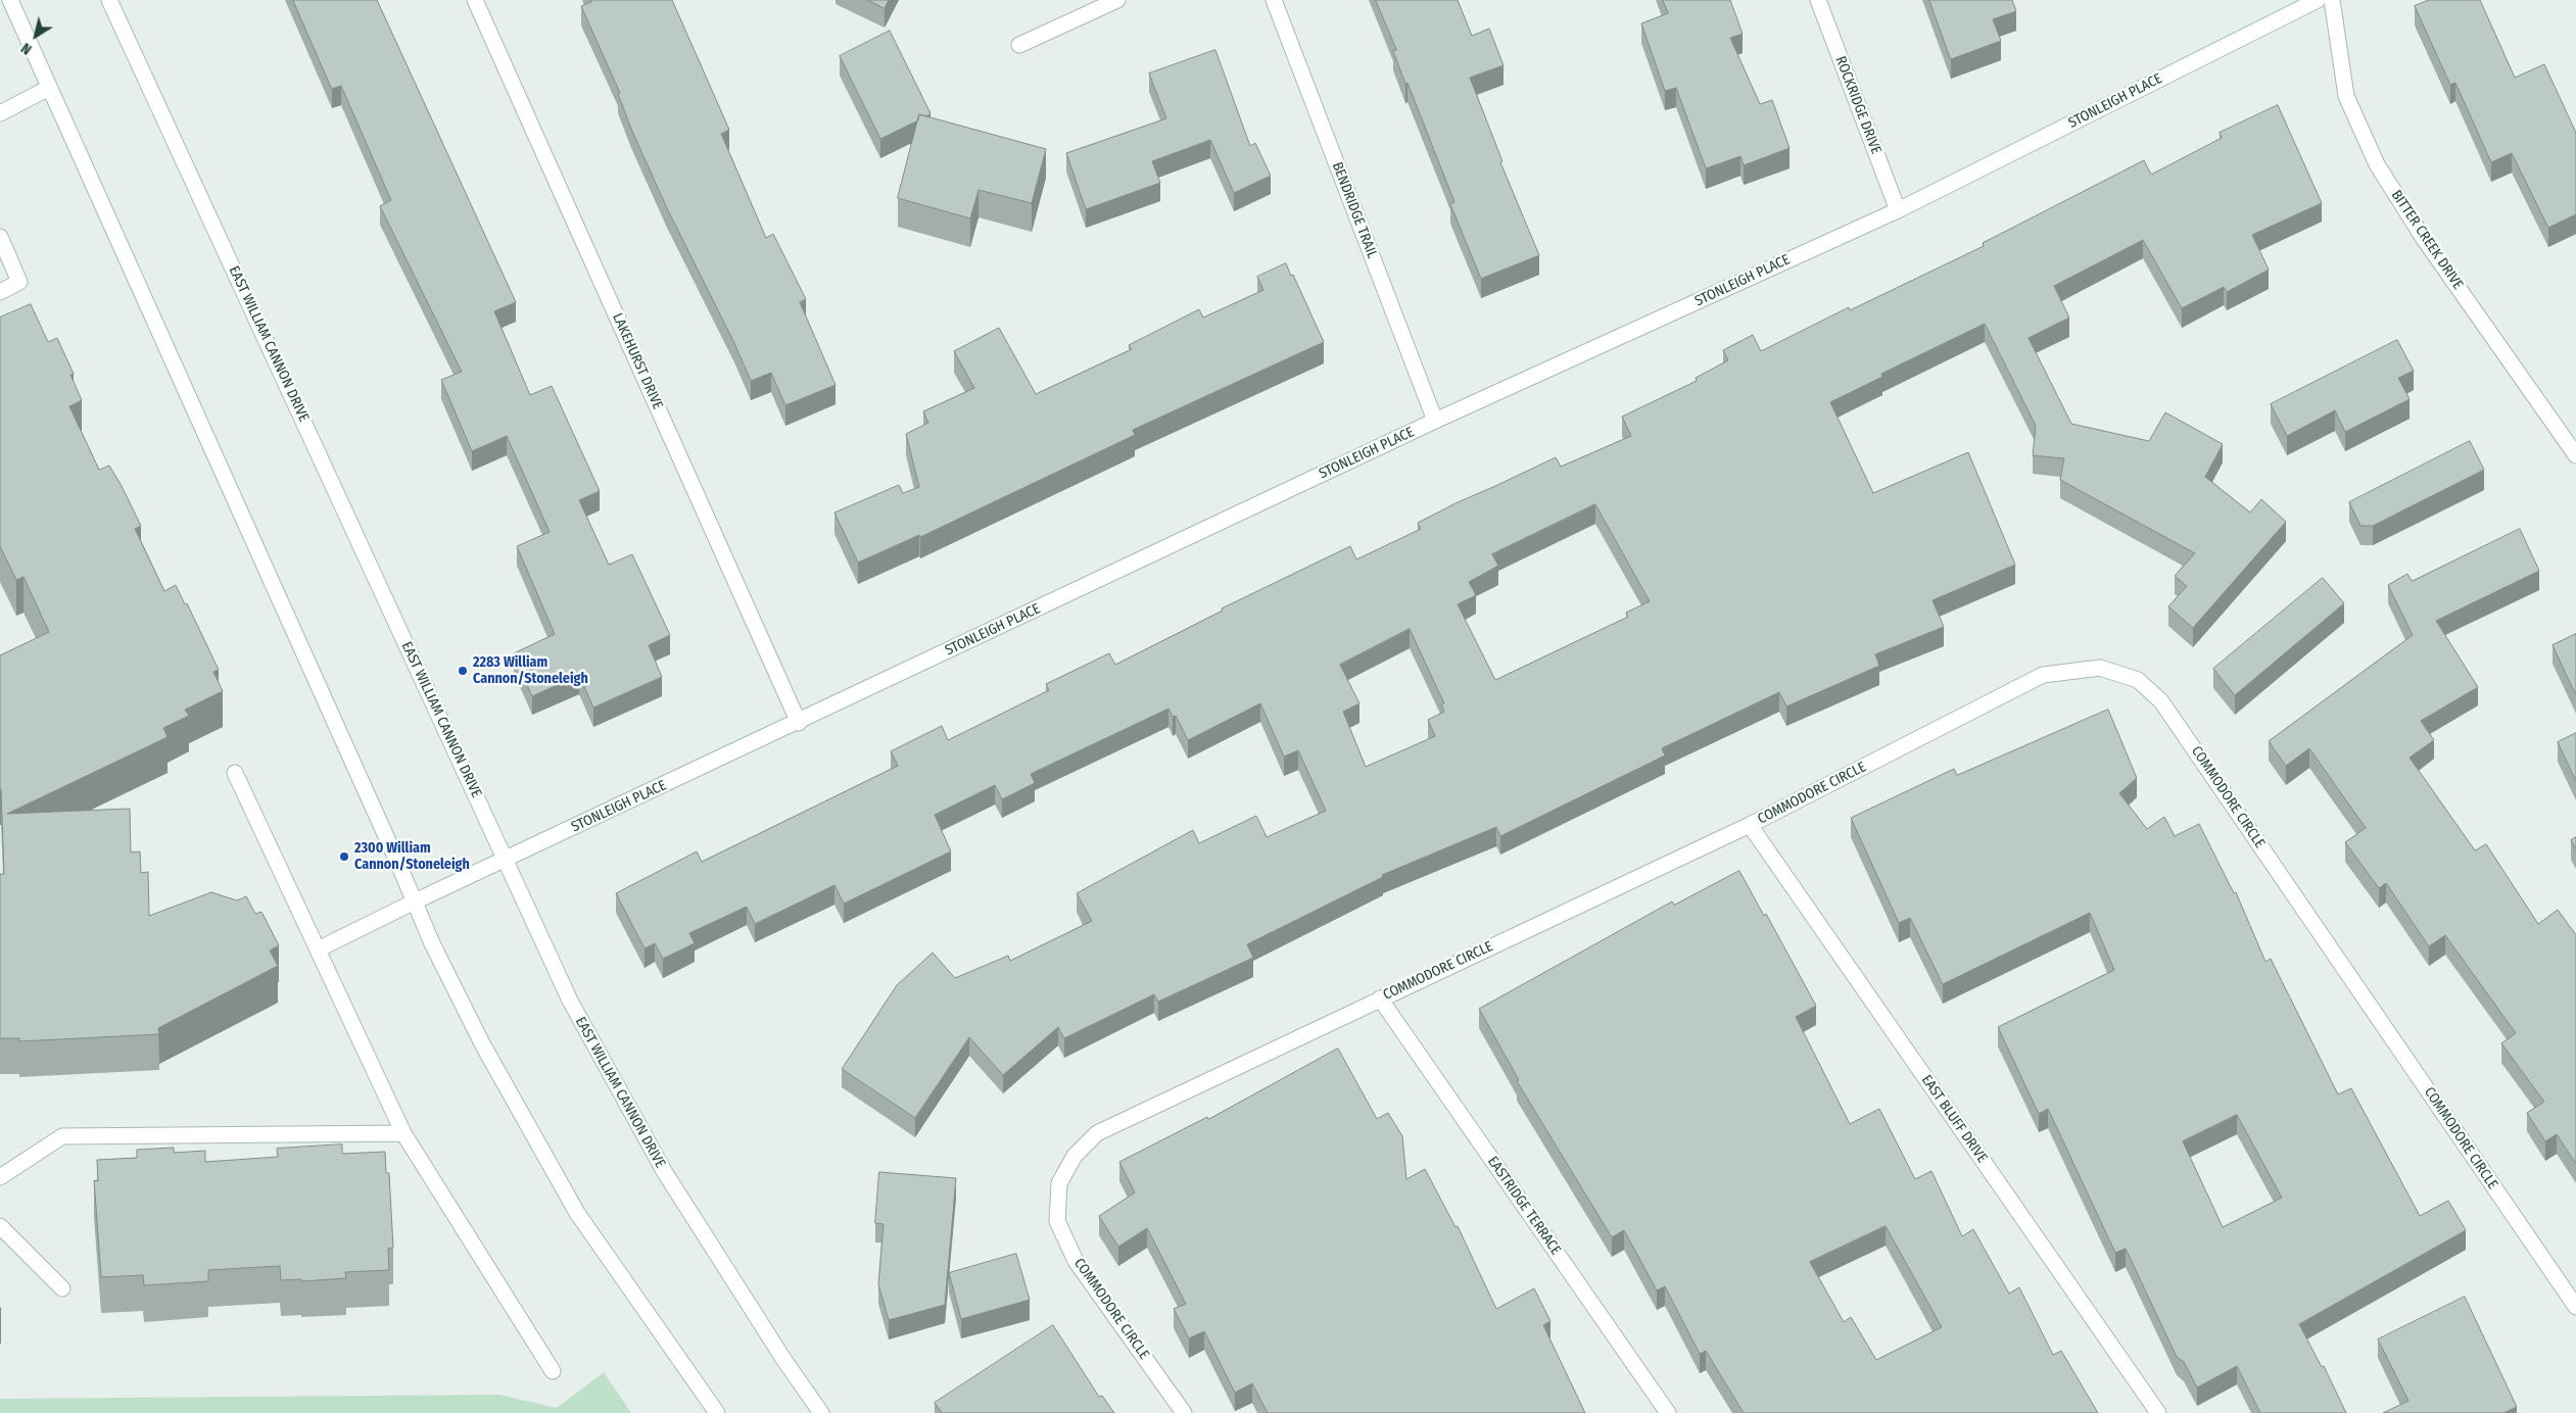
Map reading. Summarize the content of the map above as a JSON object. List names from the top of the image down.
{
  "streets": {
    "street": [
      "STONLEIGH PLACE",
      "ROCKRIDGE DRIVE",
      "BENDRIDGE TRAIL",
      "BITTER CREEK DRIVE",
      "EAST WILLIAM CANNON DRIVE",
      "LAKEHURST DRIVE",
      "COMMODORE CIRCLE",
      "EAST BLUFF DRIVE",
      "EASTRIDGE TERRACE"
    ]
  },
  "crossings": [
    ["STONLEIGH PLACE", "ROCKRIDGE DRIVE"],
    ["STONLEIGH PLACE", "BENDRIDGE TRAIL"],
    ["STONLEIGH PLACE", "EAST WILLIAM CANNON DRIVE"],
    ["STONLEIGH PLACE", "LAKEHURST DRIVE"],
    ["COMMODORE CIRCLE", "EAST BLUFF DRIVE"],
    ["COMMODORE CIRCLE", "EASTRIDGE TERRACE"]
  ],
  "places": ["2283 William Cannon/Stoneleigh", "2300 William Cannon/Stoneleigh"],
  "north": "bottom left"
}
